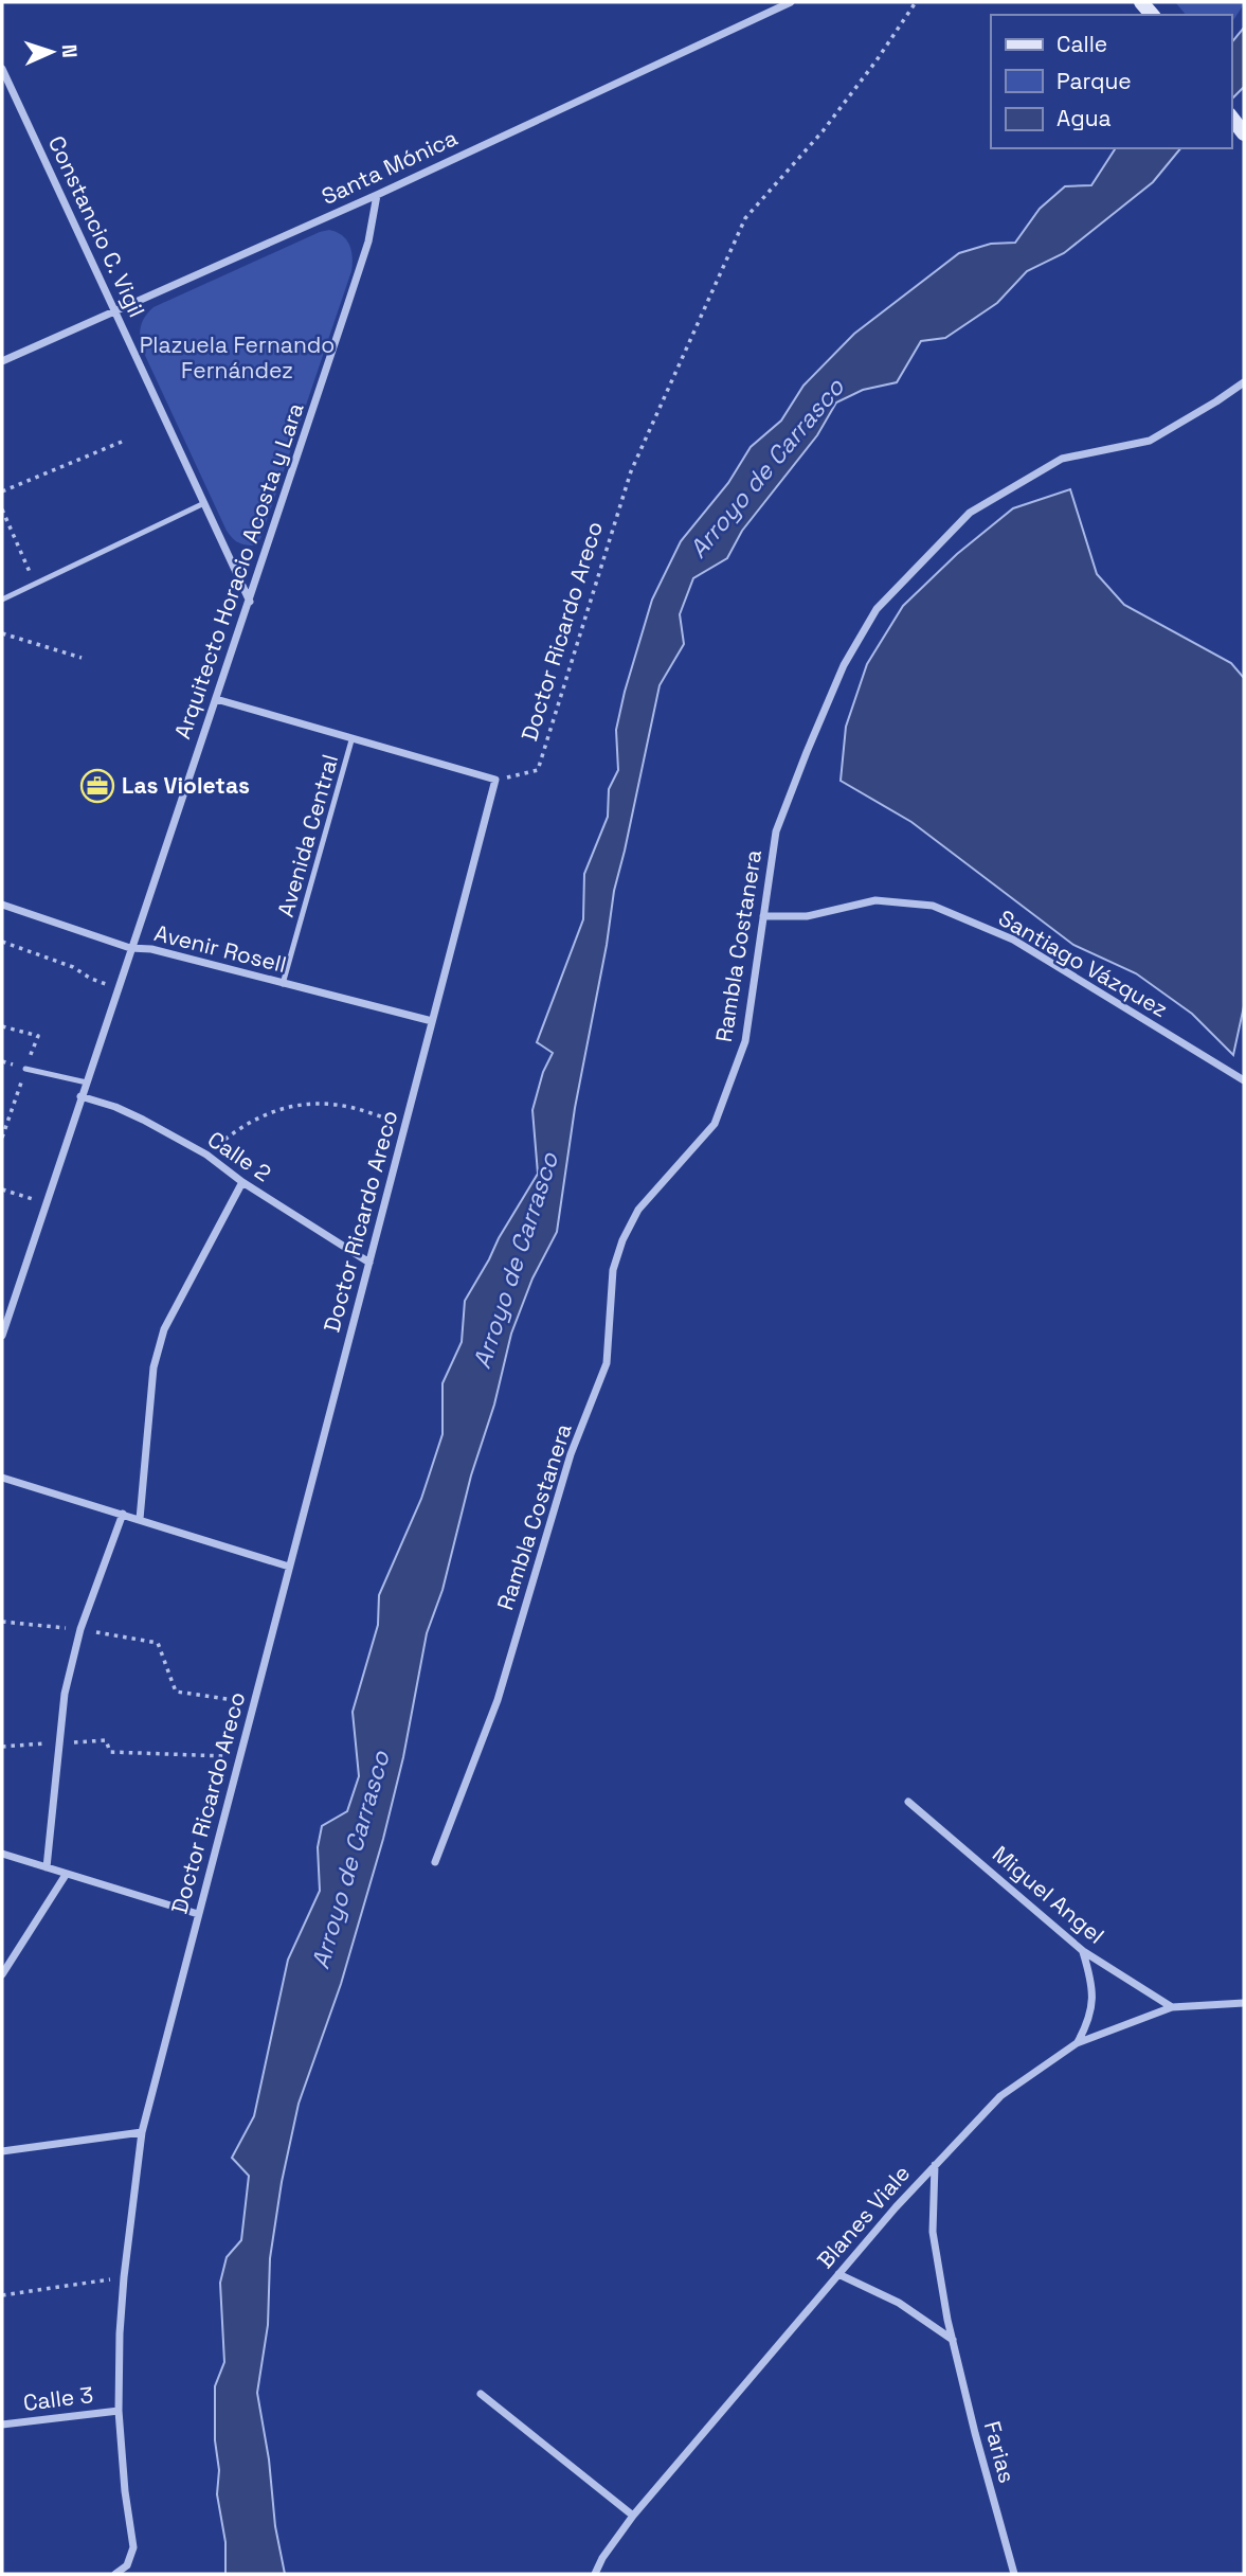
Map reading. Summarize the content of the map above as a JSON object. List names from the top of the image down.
{
  "streets": {
    "street": [
      "Santa Mónica",
      "Constancio C. Vigil",
      "Arquitecto Horacio Acosta y Lara",
      "Doctor Ricardo Areco",
      "Rambla Costanera",
      "Avenir Rosell",
      "Santiago Vázquez",
      "Calle 2",
      "Miguel Angel",
      "Blanes Viale",
      "Calle 3",
      "Farias"
    ],
    "lane": ["Avenida Central"]
  },
  "crossings": [
    ["Santa Mónica", "Constancio C. Vigil"],
    ["Santa Mónica", "Arquitecto Horacio Acosta y Lara"],
    ["Constancio C. Vigil", "Arquitecto Horacio Acosta y Lara"],
    ["Arquitecto Horacio Acosta y Lara", "Avenir Rosell"],
    ["Arquitecto Horacio Acosta y Lara", "Calle 2"],
    ["Doctor Ricardo Areco", "Avenir Rosell"],
    ["Doctor Ricardo Areco", "Calle 2"],
    ["Doctor Ricardo Areco", "Calle 3"],
    ["Avenida Central", "Avenir Rosell"],
    ["Rambla Costanera", "Santiago Vázquez"],
    ["Miguel Angel", "Blanes Viale"],
    ["Blanes Viale", "Farias"]
  ],
  "water": ["Arroyo de Carrasco"],
  "parks": ["Plazuela Fernando Fernández"],
  "places": {
    "office": ["Las Violetas"]
  },
  "legend": ["Calle", "Parque", "Agua"],
  "north": "right"
}
